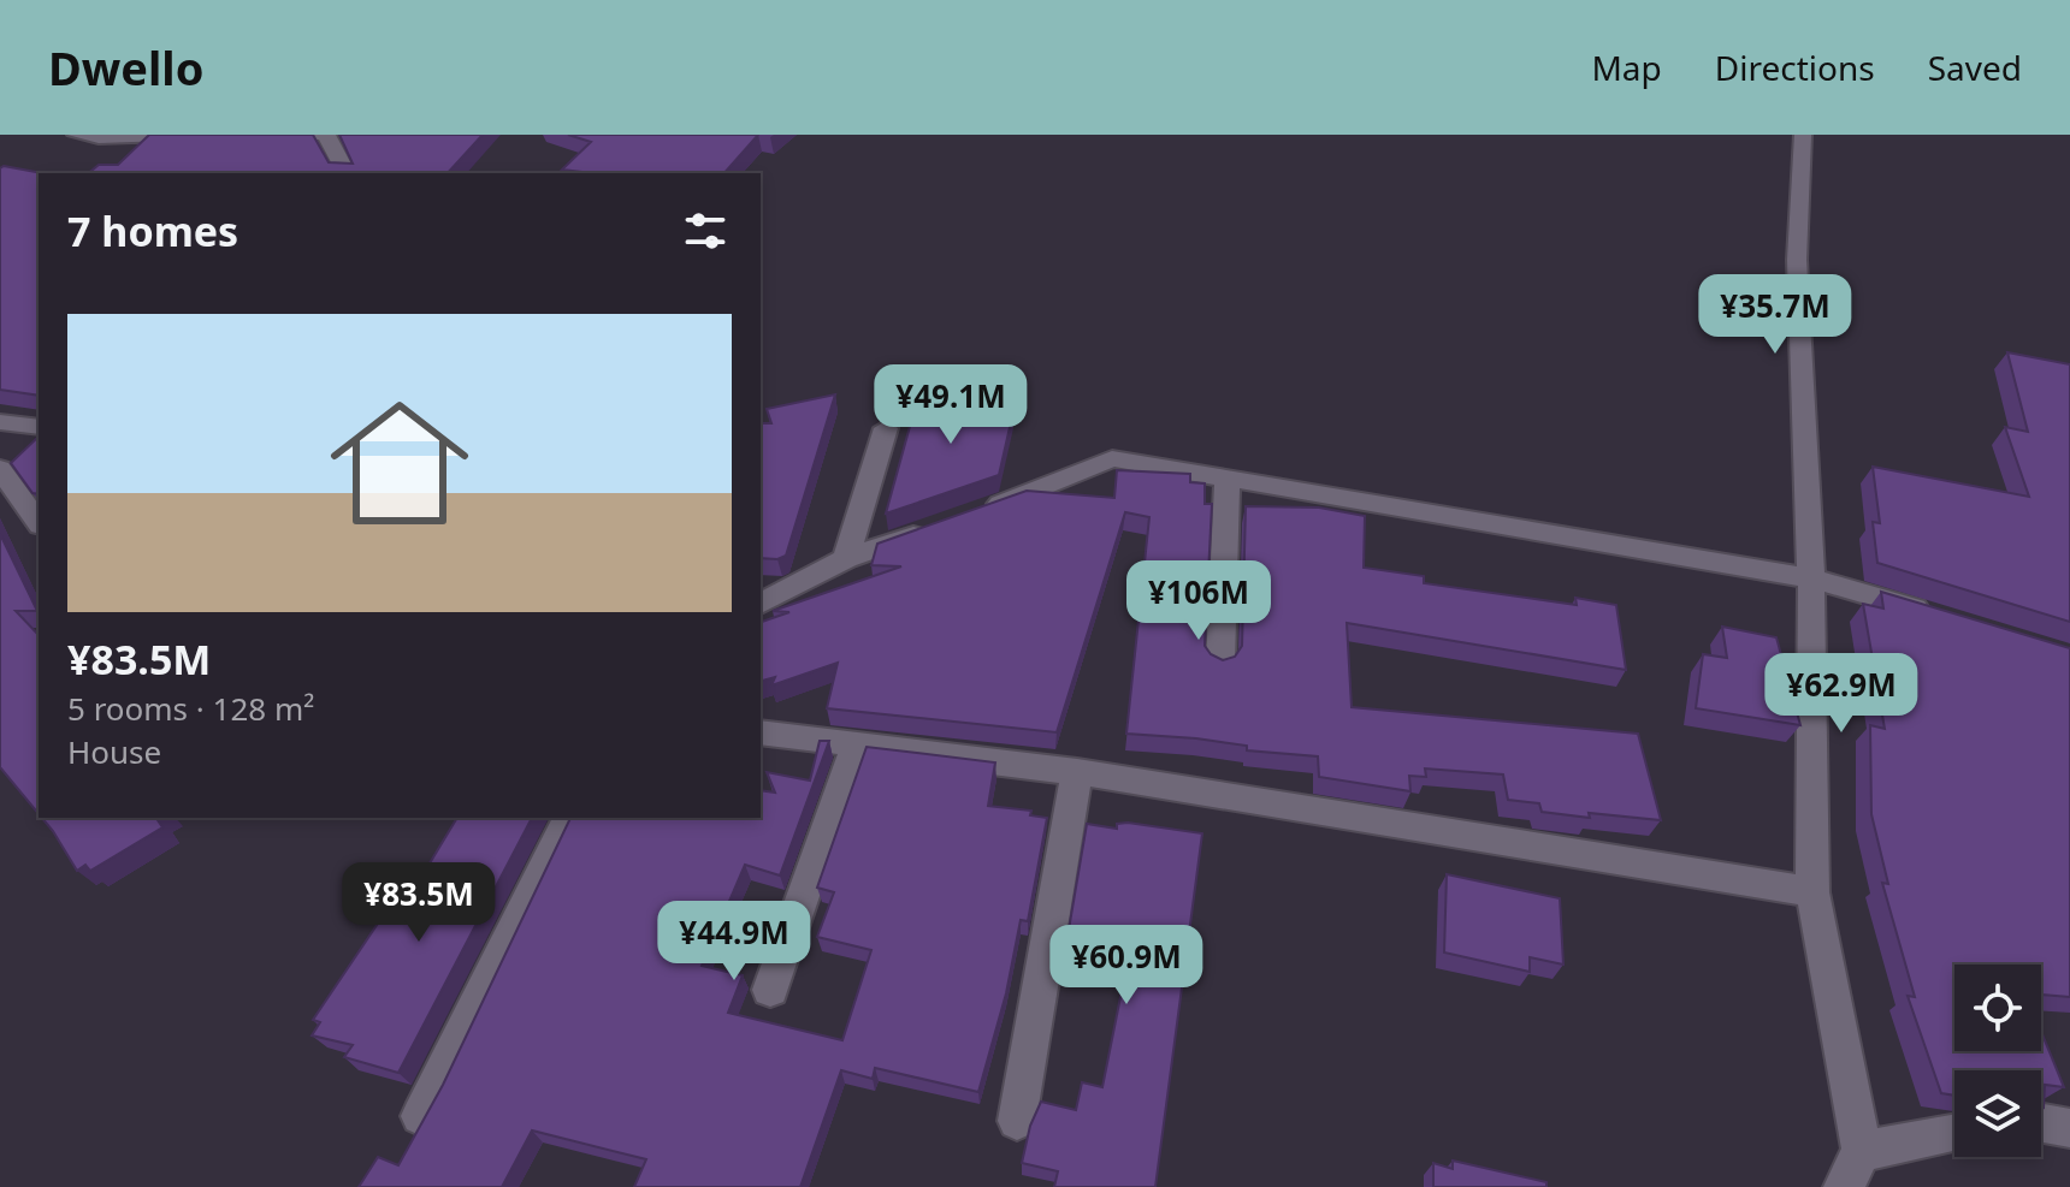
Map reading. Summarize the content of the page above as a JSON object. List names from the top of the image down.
{
  "page": {
    "header": "Dwello",
    "nav": ["Map", "Directions", "Saved"],
    "heading": "7 homes",
    "price": [
      "¥35.7M",
      "¥49.1M",
      "¥106M",
      "¥62.9M",
      "¥83.5M",
      "¥44.9M",
      "¥60.9M"
    ],
    "list": [
      {
        "name": "¥83.5M",
        "note": "5 rooms · 128 m² · House"
      }
    ]
  }
}
